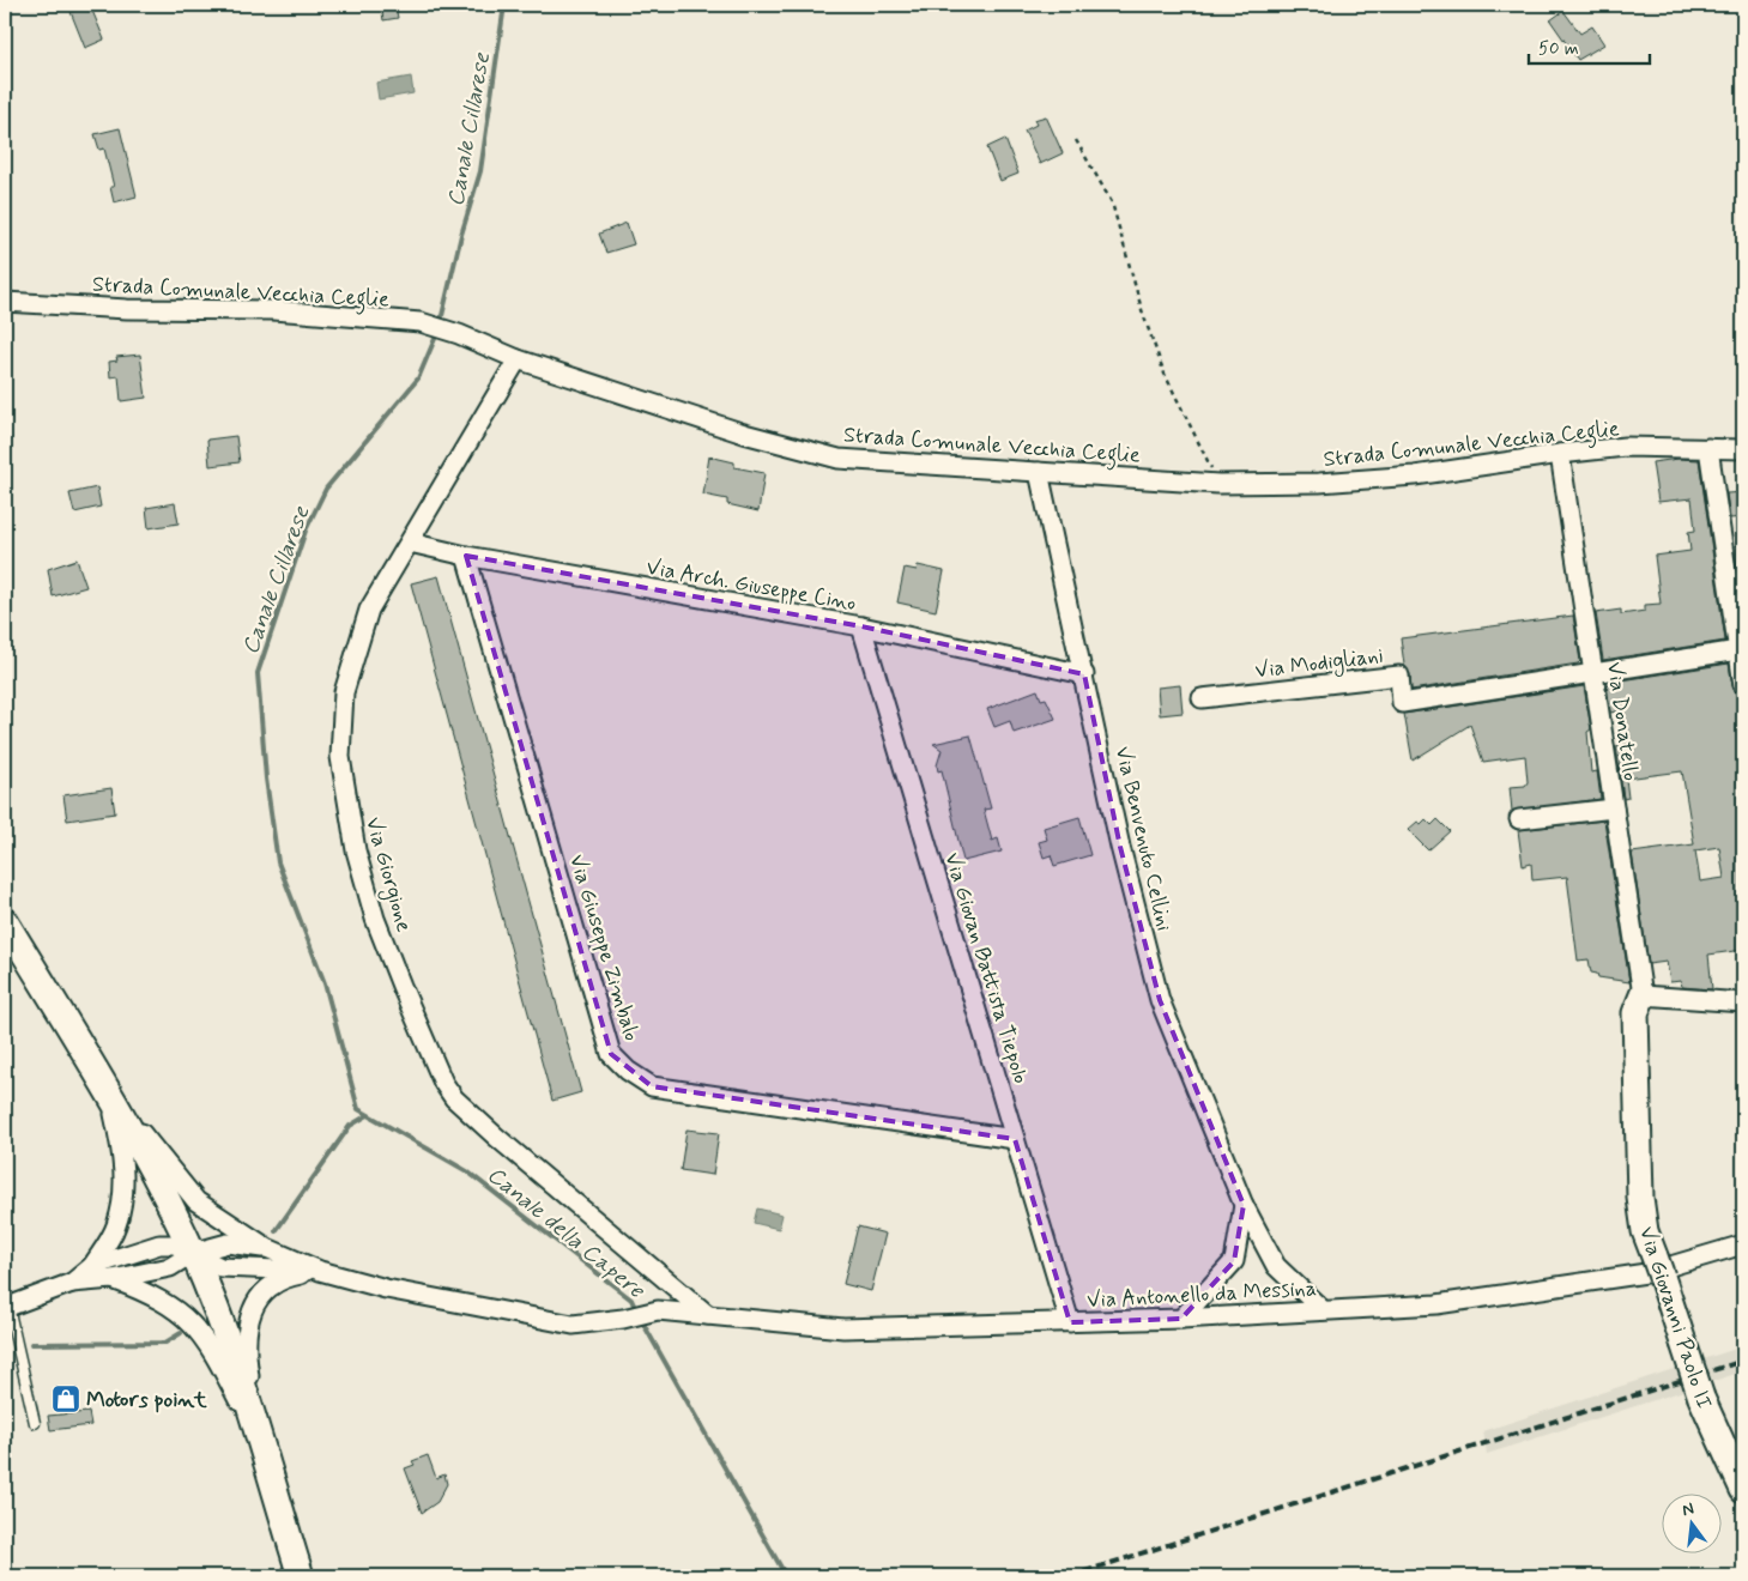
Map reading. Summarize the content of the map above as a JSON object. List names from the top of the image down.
{
  "streets": {
    "main road": ["Via Giovanni Paolo II"],
    "street": [
      "Strada Comunale Vecchia Ceglie",
      "Via Arch. Giuseppe Cino",
      "Via Modigliani",
      "Via Donatello",
      "Via Benvenuto Cellini",
      "Via Giorgione",
      "Via Giuseppe Zimbalo",
      "Via Giovan Battista Tiepolo",
      "Via Antonello da Messina"
    ]
  },
  "crossings": [
    ["Strada Comunale Vecchia Ceglie", "Via Donatello"],
    ["Strada Comunale Vecchia Ceglie", "Via Benvenuto Cellini"],
    ["Strada Comunale Vecchia Ceglie", "Via Giorgione"],
    ["Via Arch. Giuseppe Cino", "Via Benvenuto Cellini"],
    ["Via Arch. Giuseppe Cino", "Via Giorgione"],
    ["Via Arch. Giuseppe Cino", "Via Giuseppe Zimbalo"],
    ["Via Arch. Giuseppe Cino", "Via Giovan Battista Tiepolo"],
    ["Via Modigliani", "Via Donatello"],
    ["Via Donatello", "Via Giovanni Paolo II"],
    ["Via Benvenuto Cellini", "Via Antonello da Messina"],
    ["Via Giorgione", "Via Antonello da Messina"],
    ["Via Giuseppe Zimbalo", "Via Giovan Battista Tiepolo"],
    ["Via Giovan Battista Tiepolo", "Via Antonello da Messina"]
  ],
  "water": ["Canale Cillarese", "Canale della Capere"],
  "places": {
    "shop": ["Motors point"]
  },
  "scale_bar": "50 m",
  "north": "top"
}
